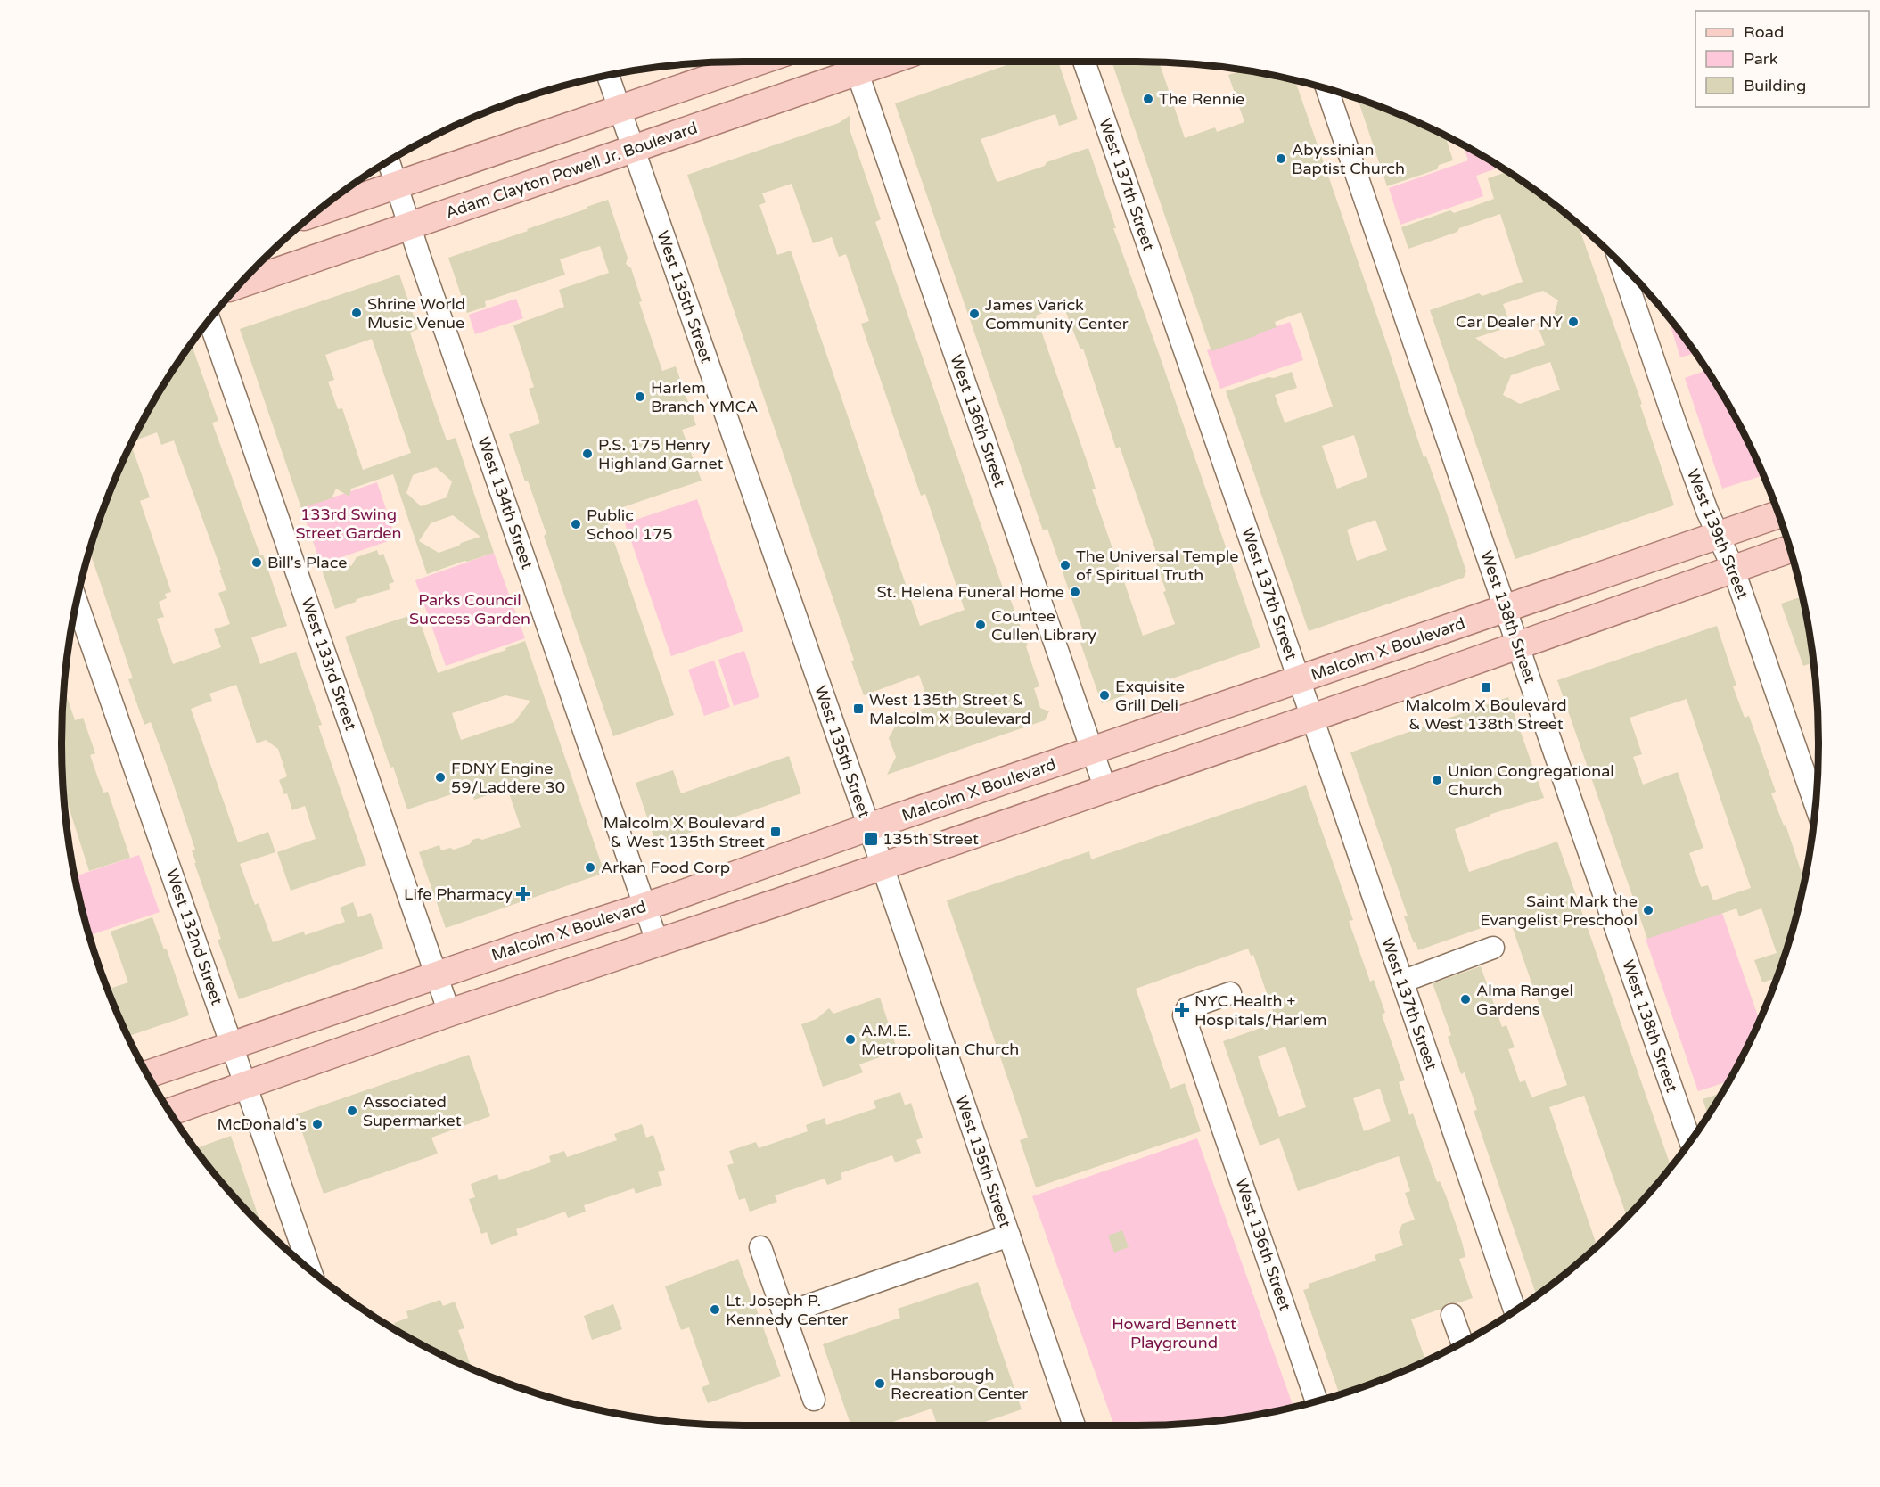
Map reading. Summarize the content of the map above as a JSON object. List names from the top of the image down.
{
  "streets": {
    "main road": ["Adam Clayton Powell Jr. Boulevard", "Malcolm X Boulevard"],
    "street": [
      "West 137th Street",
      "West 135th Street",
      "West 136th Street",
      "West 134th Street",
      "West 139th Street",
      "West 138th Street",
      "West 133rd Street",
      "West 132nd Street"
    ]
  },
  "crossings": [
    ["Adam Clayton Powell Jr. Boulevard", "West 135th Street"],
    ["Adam Clayton Powell Jr. Boulevard", "West 136th Street"],
    ["Adam Clayton Powell Jr. Boulevard", "West 134th Street"],
    ["West 137th Street", "Malcolm X Boulevard"],
    ["West 135th Street", "Malcolm X Boulevard"],
    ["West 136th Street", "Malcolm X Boulevard"],
    ["West 134th Street", "Malcolm X Boulevard"],
    ["West 139th Street", "Malcolm X Boulevard"],
    ["West 138th Street", "Malcolm X Boulevard"],
    ["Malcolm X Boulevard", "West 133rd Street"],
    ["Malcolm X Boulevard", "West 132nd Street"]
  ],
  "parks": ["133rd Swing Street Garden", "Parks Council Success Garden", "Howard Bennett Playground"],
  "places": {
    "other": [
      "The Rennie",
      "Abyssinian Baptist Church",
      "Shrine World Music Venue",
      "James Varick Community Center",
      "Car Dealer NY",
      "Harlem Branch YMCA",
      "P.S. 175 Henry Highland Garnet",
      "Public School 175",
      "Bill's Place",
      "The Universal Temple of Spiritual Truth",
      "St. Helena Funeral Home",
      "Countee Cullen Library",
      "Exquisite Grill Deli",
      "FDNY Engine 59/Laddere 30",
      "Union Congregational Church",
      "Arkan Food Corp",
      "Saint Mark the Evangelist Preschool",
      "Alma Rangel Gardens",
      "A.M.E. Metropolitan Church",
      "Associated Supermarket",
      "McDonald's",
      "Lt. Joseph P. Kennedy Center",
      "Hansborough Recreation Center"
    ],
    "transit": [
      "Malcolm X Boulevard & West 138th Street",
      "West 135th Street & Malcolm X Boulevard",
      "Malcolm X Boulevard & West 135th Street",
      "135th Street"
    ],
    "health": ["Life Pharmacy", "NYC Health + Hospitals/Harlem"]
  },
  "legend": ["Road", "Park", "Building"]
}
